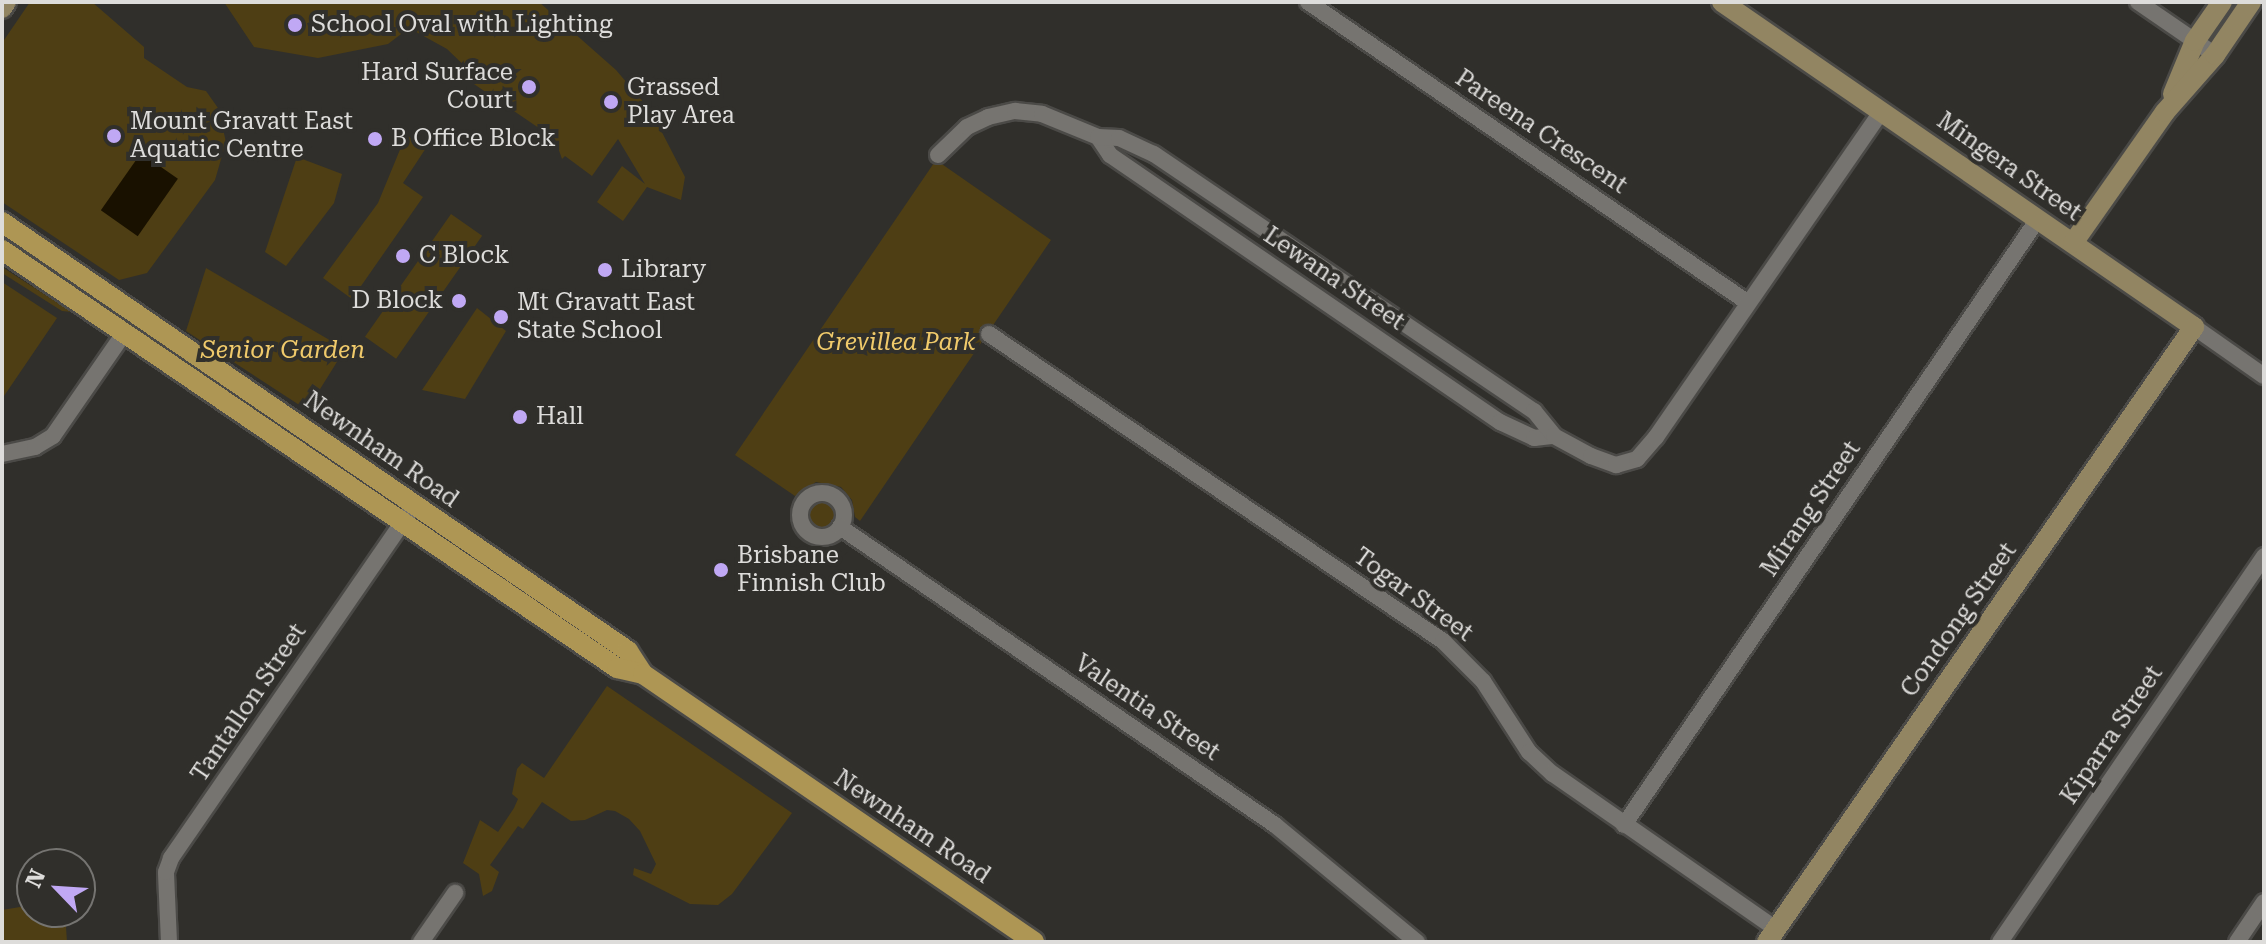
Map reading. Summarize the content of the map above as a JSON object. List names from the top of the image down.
{
  "streets": {
    "main road": ["Newnham Road"],
    "street": [
      "Pareena Crescent",
      "Mingera Street",
      "Lewana Street",
      "Mirang Street",
      "Togar Street",
      "Condong Street",
      "Tantallon Street",
      "Valentia Street",
      "Kiparra Street"
    ]
  },
  "crossings": [
    ["Pareena Crescent", "Lewana Street"],
    ["Mingera Street", "Lewana Street"],
    ["Mingera Street", "Mirang Street"],
    ["Mingera Street", "Condong Street"],
    ["Newnham Road", "Tantallon Street"],
    ["Mirang Street", "Togar Street"],
    ["Togar Street", "Condong Street"]
  ],
  "parks": ["Grevillea Park", "Senior Garden"],
  "places": [
    "School Oval with Lighting",
    "Hard Surface Court",
    "Grassed Play Area",
    "Mount Gravatt East Aquatic Centre",
    "B Office Block",
    "C Block",
    "Library",
    "D Block",
    "Mt Gravatt East State School",
    "Hall",
    "Brisbane Finnish Club"
  ],
  "north": "top left"
}
